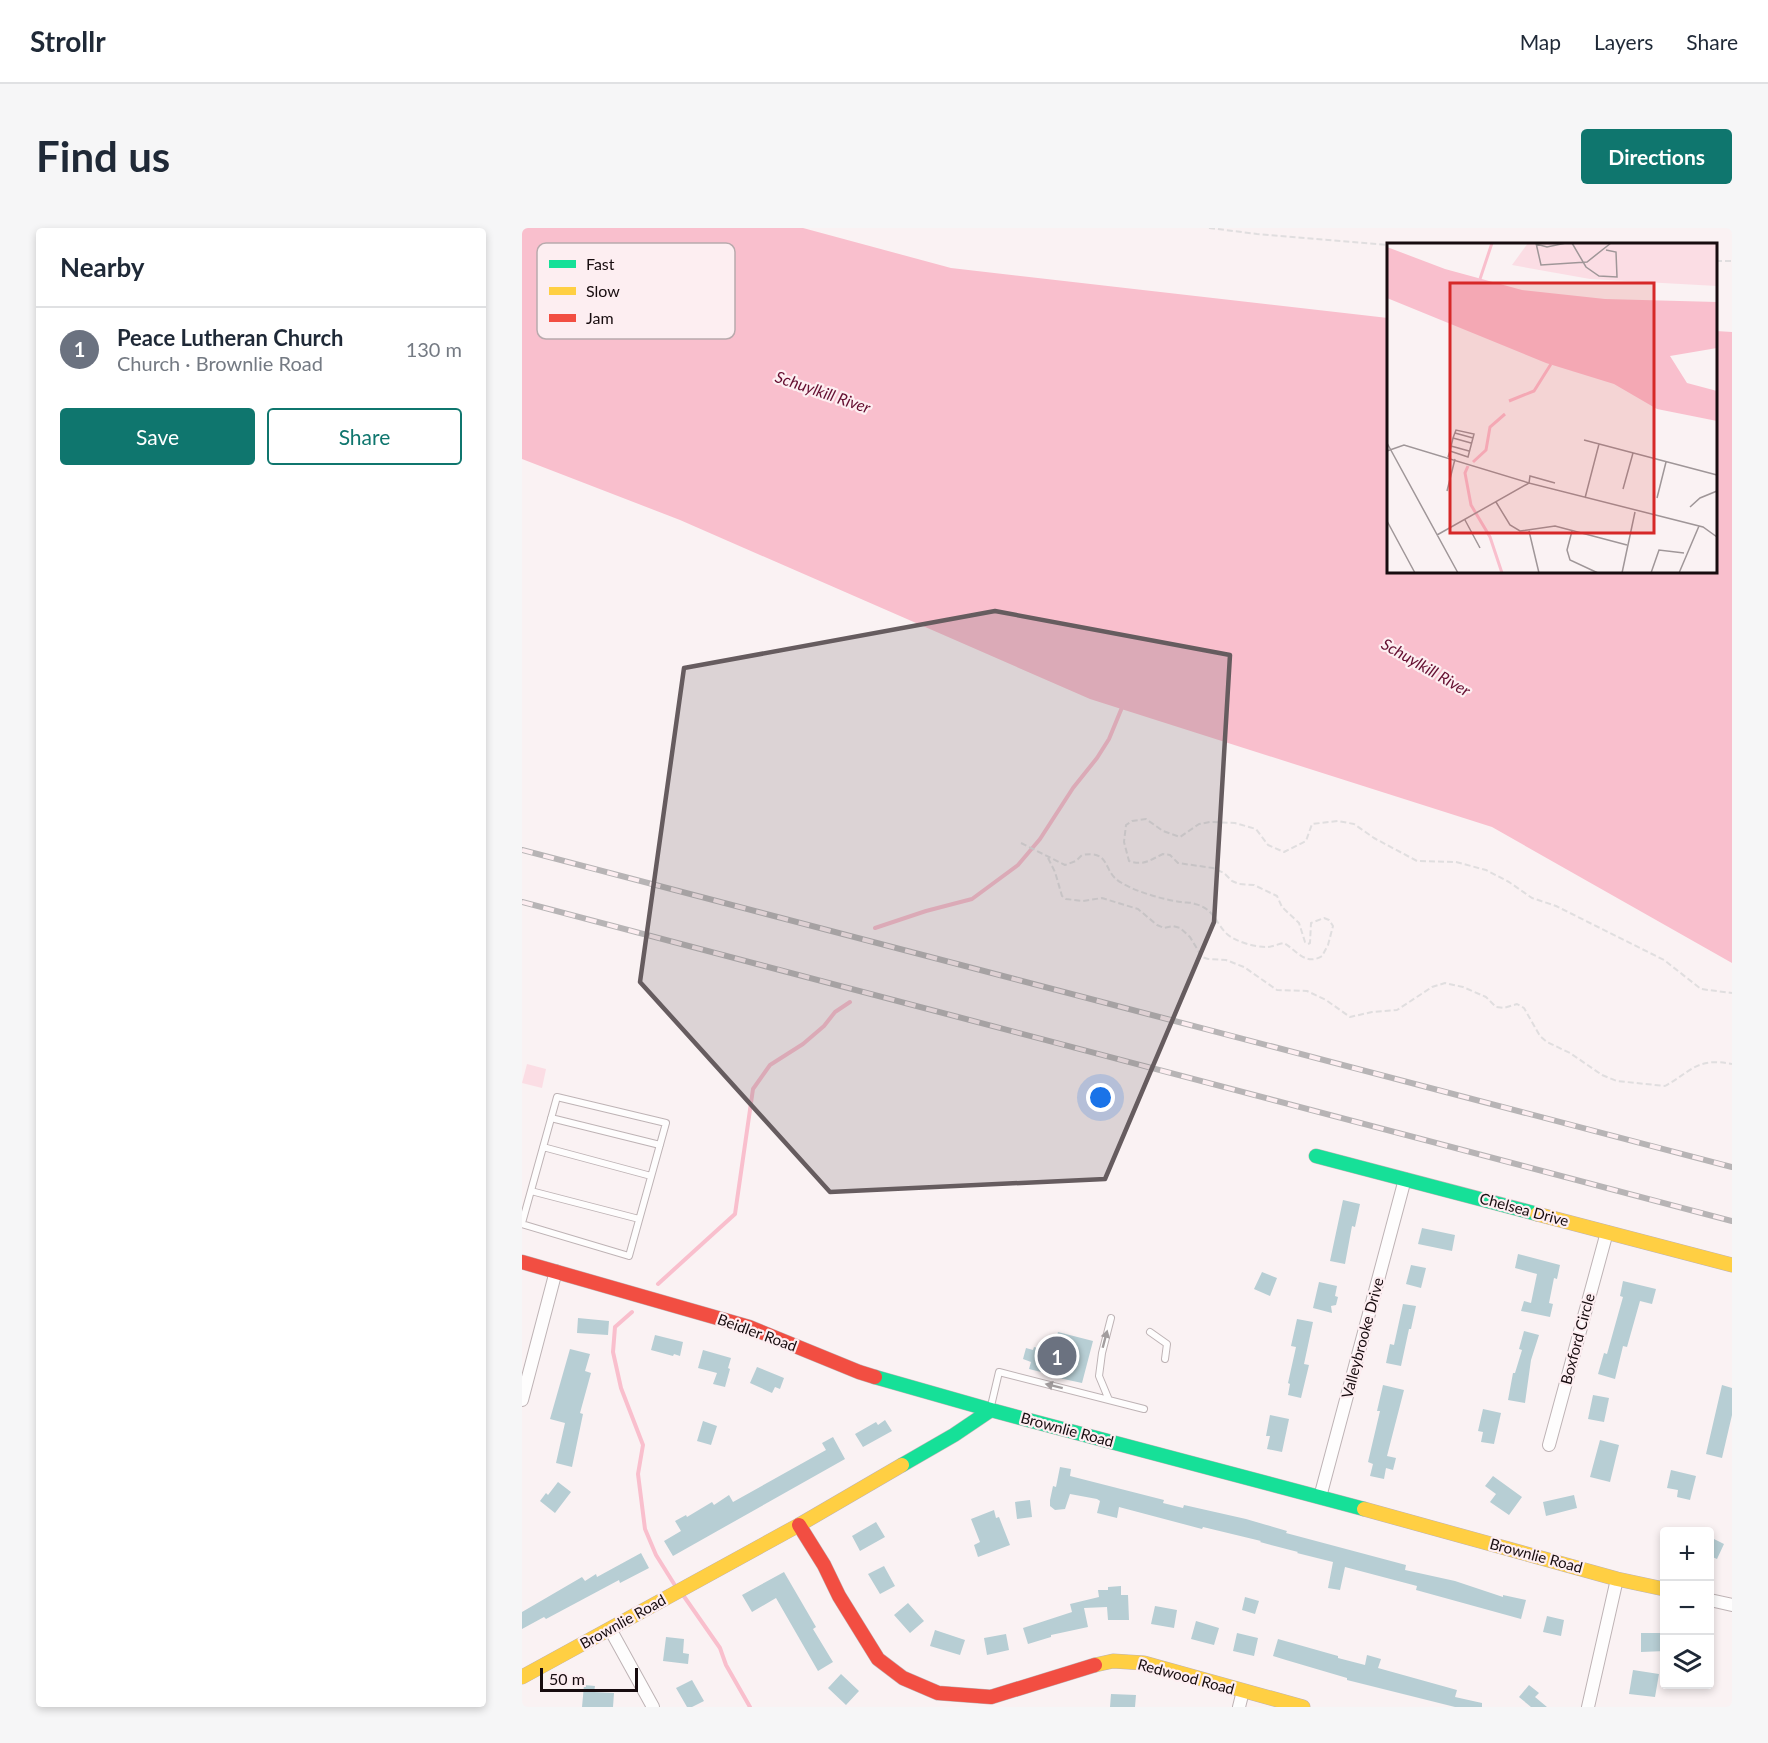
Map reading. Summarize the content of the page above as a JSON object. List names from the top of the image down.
{
  "streets": {
    "street": [
      "Chelsea Drive",
      "Beidler Road",
      "Valleybrooke Drive",
      "Boxford Circle",
      "Brownlie Road",
      "Redwood Road"
    ]
  },
  "crossings": [
    ["Chelsea Drive", "Valleybrooke Drive"],
    ["Chelsea Drive", "Boxford Circle"],
    ["Beidler Road", "Brownlie Road"],
    ["Valleybrooke Drive", "Brownlie Road"],
    ["Brownlie Road", "Redwood Road"]
  ],
  "water": ["Schuylkill River"],
  "legend": ["Fast", "Slow", "Jam"],
  "scale_bar": "50 m",
  "page": {
    "header": "Strollr",
    "nav": ["Map", "Layers", "Share"],
    "buttons": [
      "Directions",
      ["Save", "Share"]
    ],
    "title": "Find us",
    "heading": "Nearby",
    "list": [
      {
        "mark": "1",
        "name": "Peace Lutheran Church",
        "note": "Church · Brownlie Road",
        "value": "130 m"
      }
    ],
    "pins": "1",
    "map_buttons": ["+", "−"],
    "scale": "50 m"
  }
}
